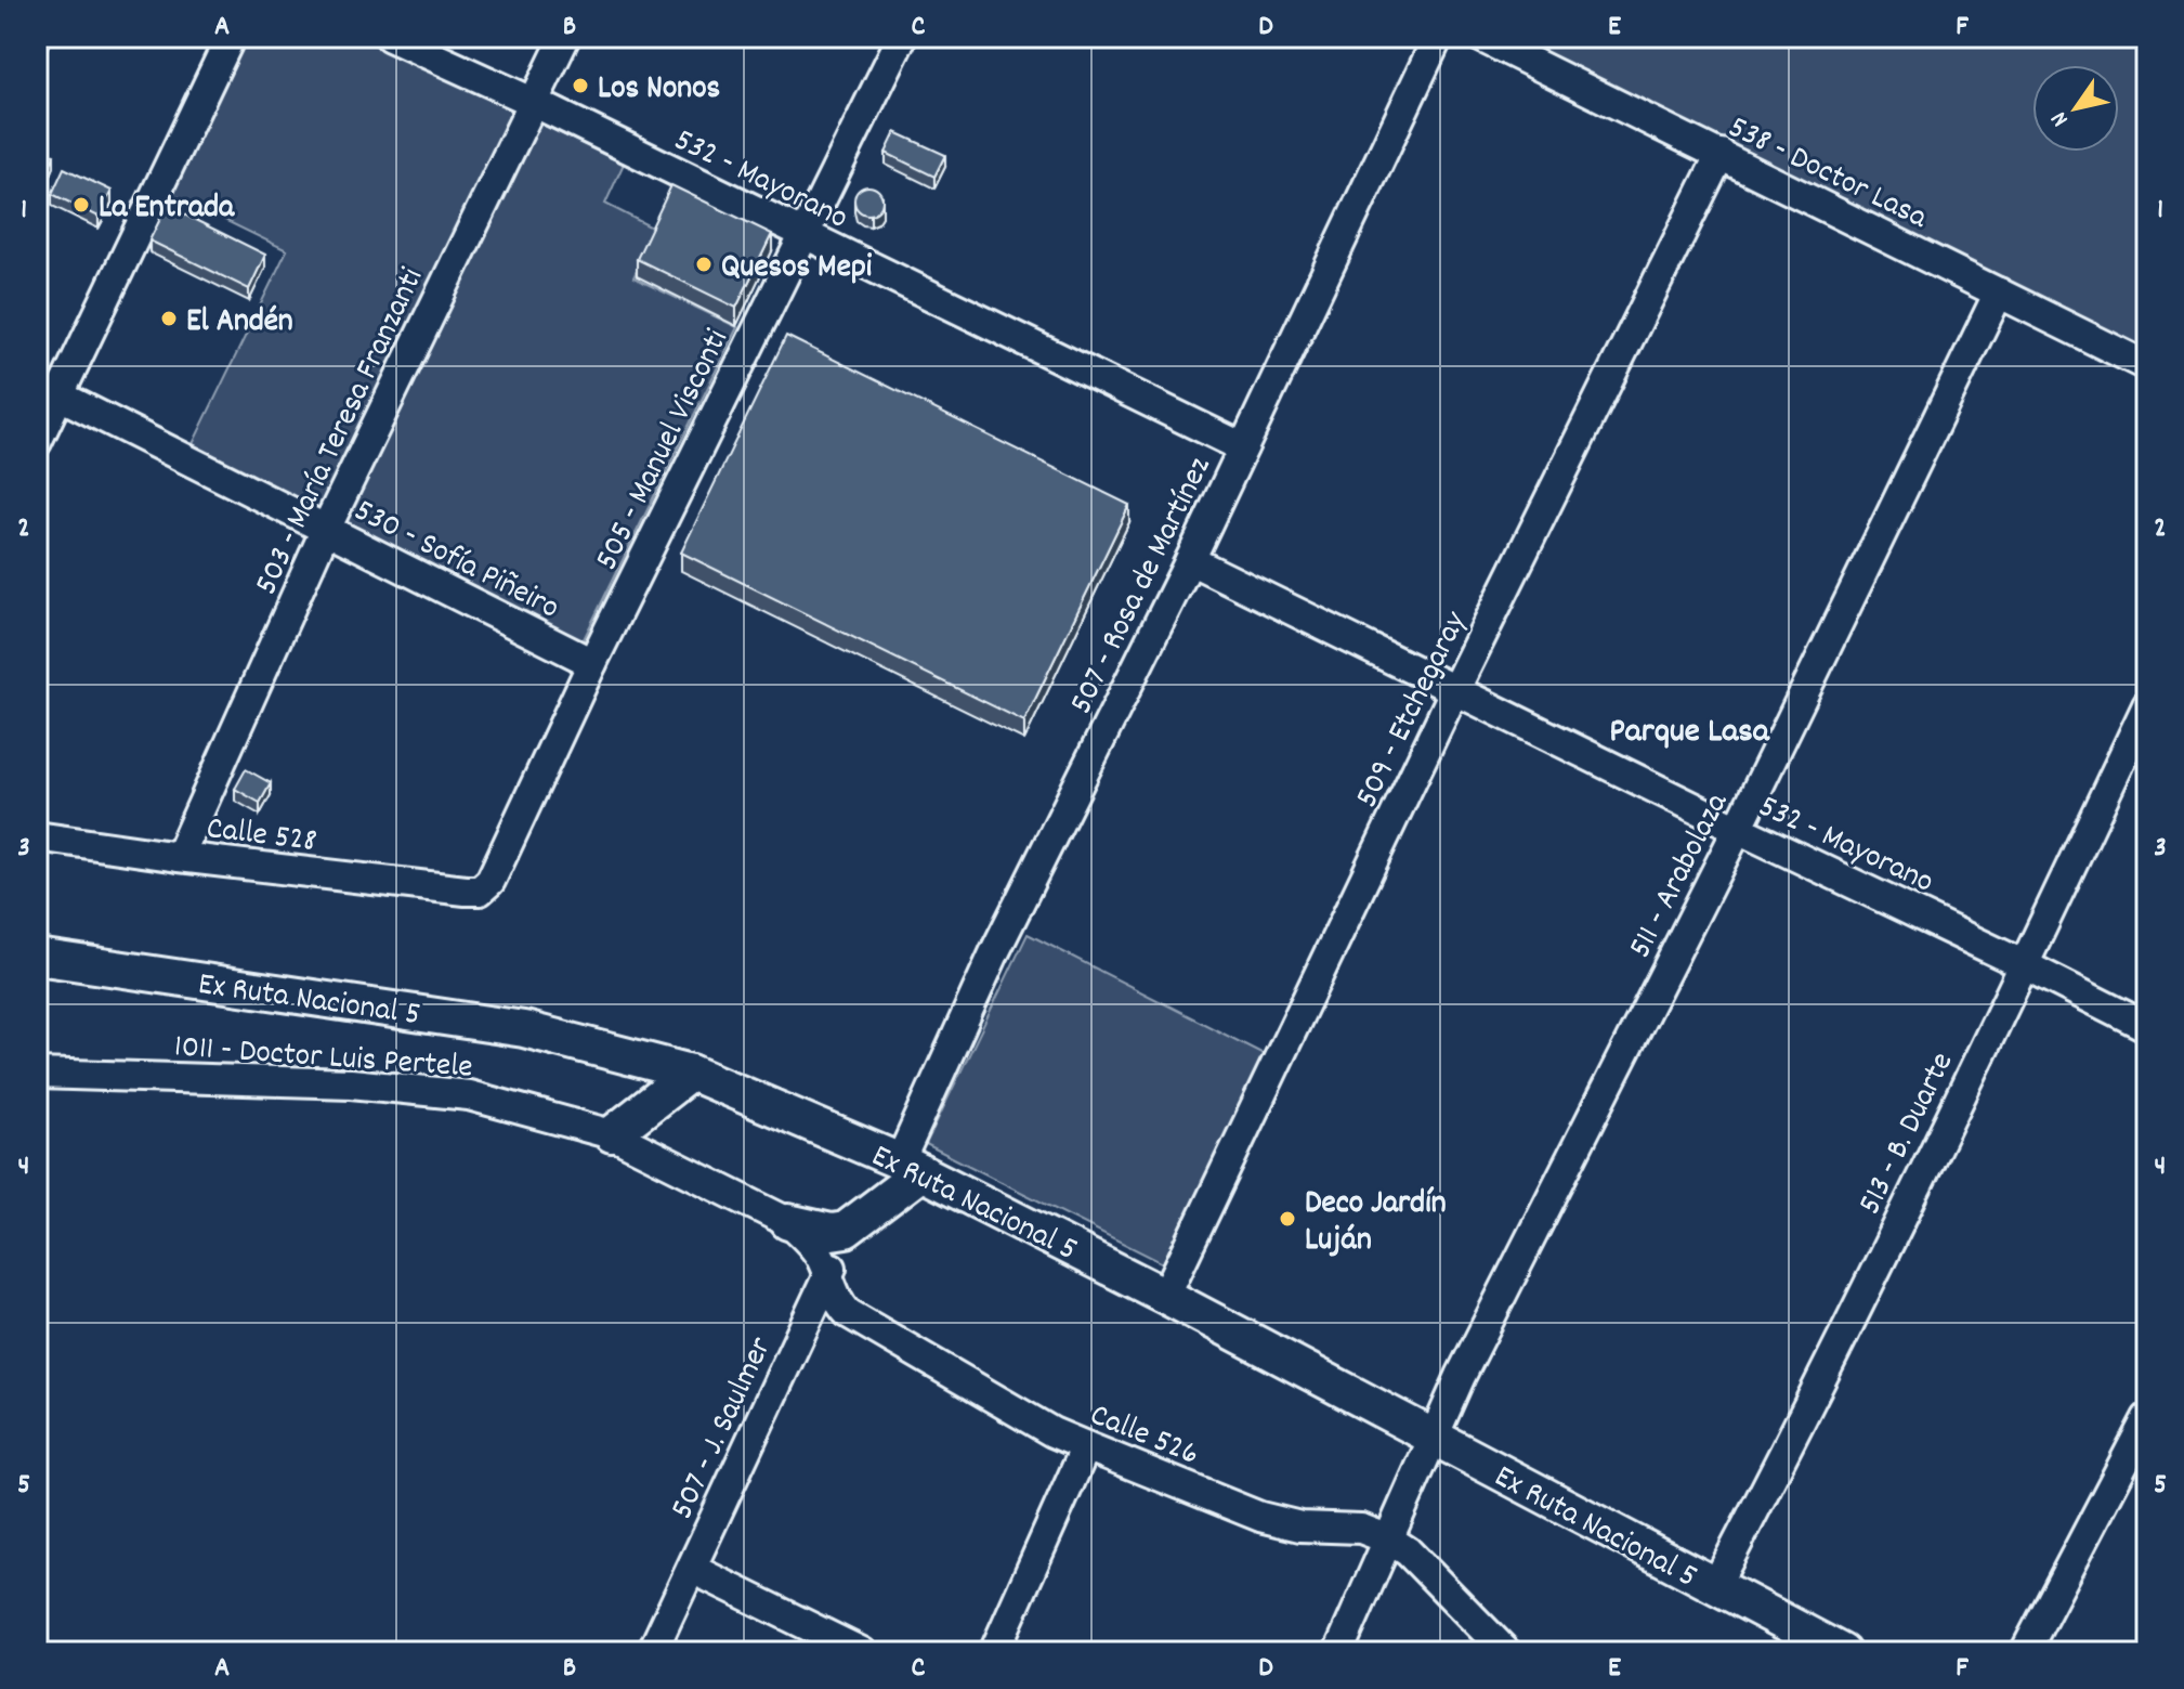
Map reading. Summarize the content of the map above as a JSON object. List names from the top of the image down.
{
  "streets": {
    "main road": ["Ex Ruta Nacional 5"],
    "street": [
      "538 - Doctor Lasa",
      "532 - Mayorano",
      "503 - María Teresa Franzanti",
      "505 - Manuel Visconti",
      "530 - Sofía Piñeiro",
      "507 - Rosa de Martínez",
      "509 - Etchegaray",
      "Calle 528",
      "511 - Arabolaza",
      "1011 - Doctor Luis Pertele",
      "513 - B. Duarte",
      "507 - J. Saulmer",
      "Calle 526"
    ]
  },
  "crossings": [
    ["538 - Doctor Lasa", "509 - Etchegaray"],
    ["538 - Doctor Lasa", "511 - Arabolaza"],
    ["532 - Mayorano", "503 - María Teresa Franzanti"],
    ["532 - Mayorano", "505 - Manuel Visconti"],
    ["532 - Mayorano", "507 - Rosa de Martínez"],
    ["532 - Mayorano", "509 - Etchegaray"],
    ["532 - Mayorano", "511 - Arabolaza"],
    ["532 - Mayorano", "513 - B. Duarte"],
    ["503 - María Teresa Franzanti", "530 - Sofía Piñeiro"],
    ["503 - María Teresa Franzanti", "Calle 528"],
    ["505 - Manuel Visconti", "530 - Sofía Piñeiro"],
    ["505 - Manuel Visconti", "Calle 528"],
    ["507 - Rosa de Martínez", "Ex Ruta Nacional 5"],
    ["509 - Etchegaray", "Ex Ruta Nacional 5"],
    ["511 - Arabolaza", "Ex Ruta Nacional 5"],
    ["511 - Arabolaza", "Calle 526"],
    ["Ex Ruta Nacional 5", "513 - B. Duarte"],
    ["1011 - Doctor Luis Pertele", "Calle 526"],
    ["507 - J. Saulmer", "Calle 526"]
  ],
  "districts": ["Parque Lasa"],
  "places": [
    "Los Nonos",
    "La Entrada",
    "Quesos Mepi",
    "El Andén",
    "Deco Jardín Luján"
  ],
  "north": "bottom left",
  "grid": {
    "columns": [
      "A",
      "B",
      "C",
      "D",
      "E",
      "F"
    ],
    "rows": [
      "1",
      "2",
      "3",
      "4",
      "5"
    ]
  }
}
